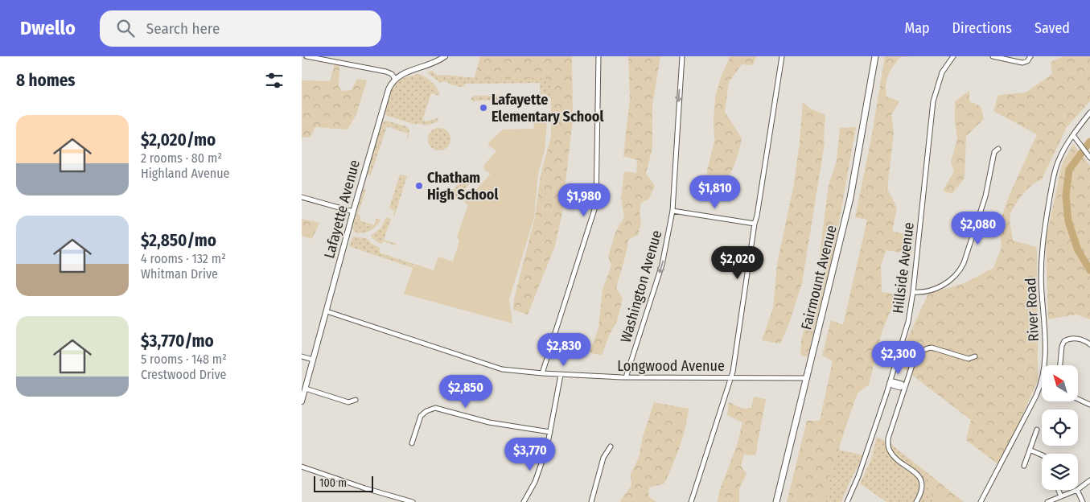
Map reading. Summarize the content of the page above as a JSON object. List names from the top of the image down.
{
  "streets": {
    "main road": ["Fairmount Avenue"],
    "street": [
      "Lafayette Avenue",
      "Hillside Avenue",
      "Washington Avenue",
      "River Road",
      "Longwood Avenue"
    ]
  },
  "crossings": [
    ["Lafayette Avenue", "Longwood Avenue"],
    ["Fairmount Avenue", "Longwood Avenue"],
    ["Washington Avenue", "Longwood Avenue"]
  ],
  "one_way": ["Washington Avenue"],
  "places": ["Lafayette Elementary School", "Chatham High School"],
  "scale_bar": "100 m",
  "north": "top left",
  "page": {
    "header": "Dwello",
    "search": "Search here",
    "nav": ["Map", "Directions", "Saved"],
    "heading": "8 homes",
    "list": [
      {
        "name": "$2,020/mo",
        "note": "2 rooms · 80 m² · Highland Avenue"
      },
      {
        "name": "$2,850/mo",
        "note": "4 rooms · 132 m² · Whitman Drive"
      },
      {
        "name": "$3,770/mo",
        "note": "5 rooms · 148 m² · Crestwood Drive"
      }
    ],
    "price": [
      "$1,810",
      "$1,980",
      "$2,080",
      "$2,020",
      "$2,830",
      "$2,300",
      "$2,850",
      "$3,770"
    ],
    "scale": "100 m"
  }
}
